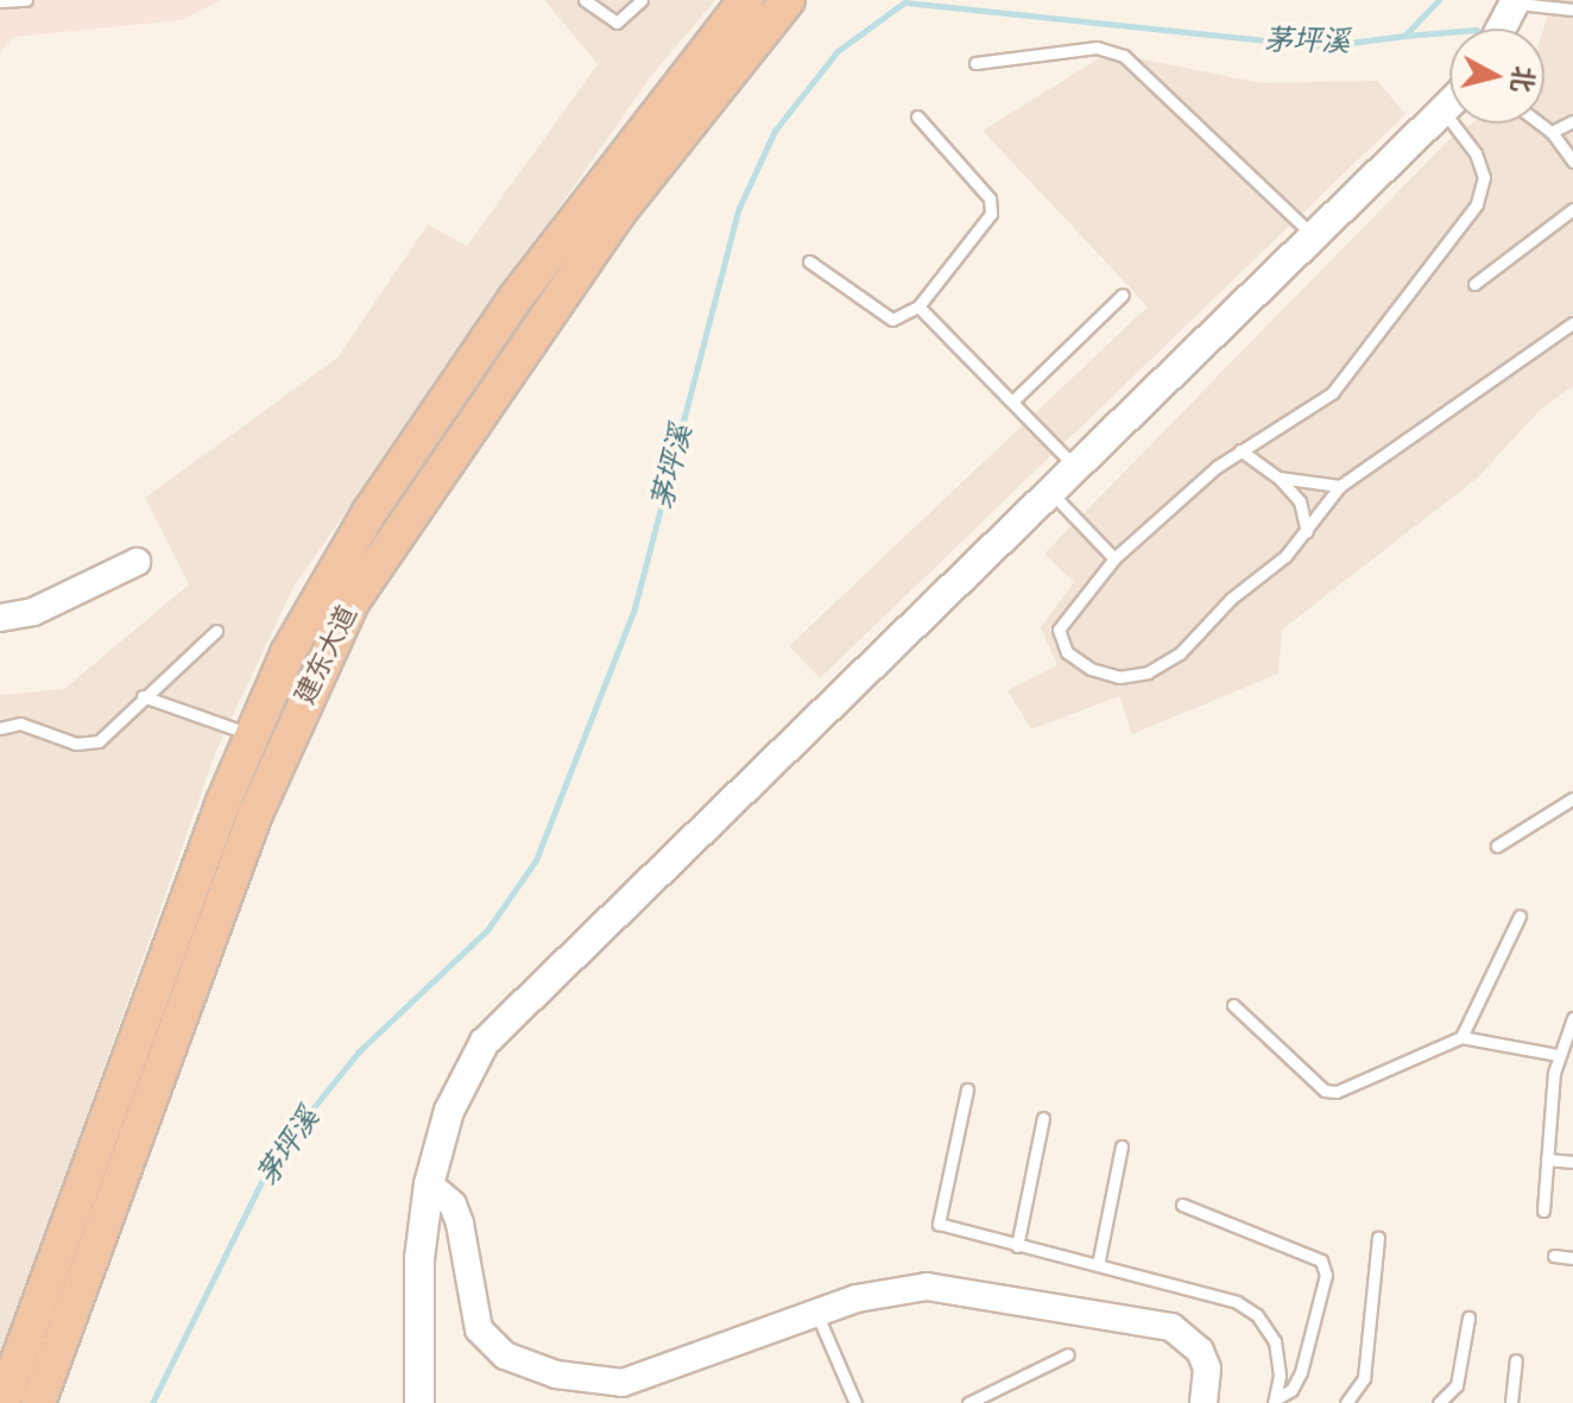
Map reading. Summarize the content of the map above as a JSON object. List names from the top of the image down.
{
  "streets": {
    "highway": ["建东大道"]
  },
  "water": ["茅坪溪"],
  "north": "right"
}
